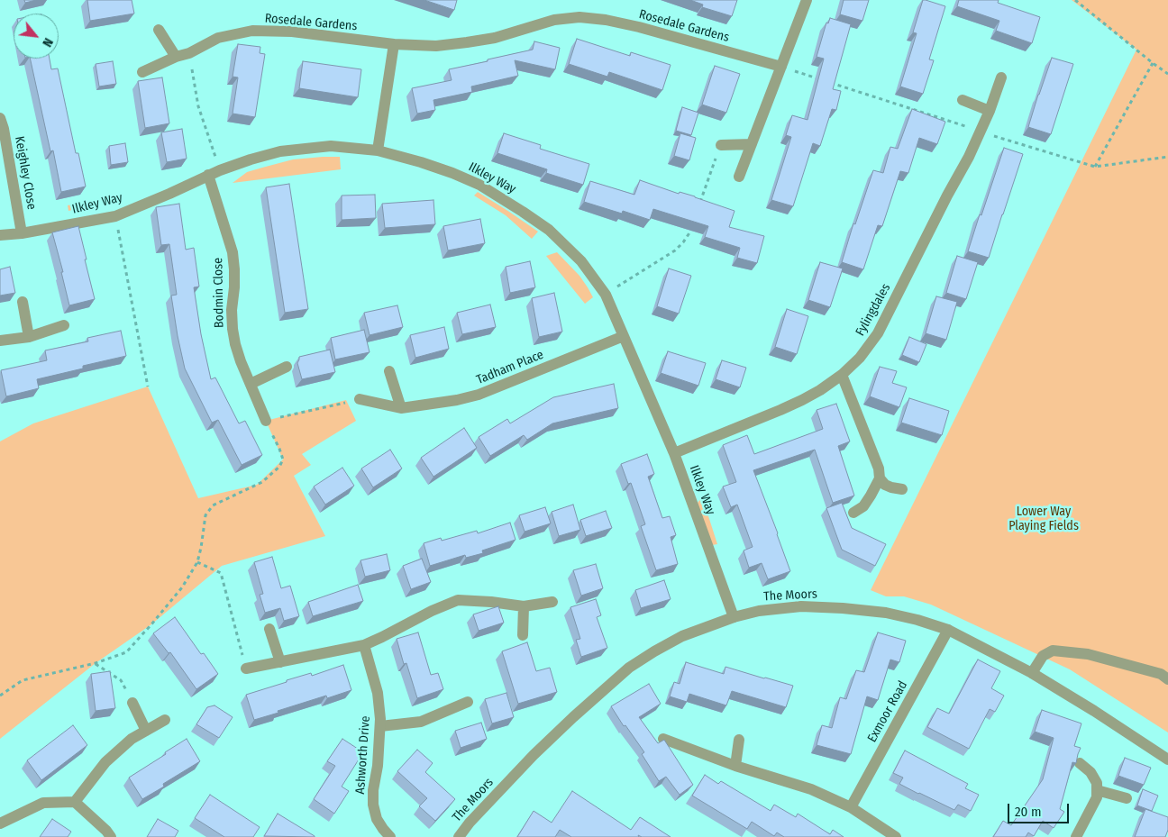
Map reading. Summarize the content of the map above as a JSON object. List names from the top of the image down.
{
  "streets": {
    "street": [
      "Rosedale Gardens",
      "Keighley Close",
      "Ilkley Way",
      "Bodmin Close",
      "Fylingdales",
      "Tadham Place",
      "The Moors",
      "Exmoor Road",
      "Ashworth Drive"
    ]
  },
  "crossings": [
    ["Keighley Close", "Ilkley Way"],
    ["Ilkley Way", "Bodmin Close"],
    ["Ilkley Way", "Fylingdales"],
    ["Ilkley Way", "Tadham Place"],
    ["Ilkley Way", "The Moors"],
    ["The Moors", "Exmoor Road"]
  ],
  "parks": ["Lower Way Playing Fields"],
  "scale_bar": "20 m",
  "north": "bottom right"
}
